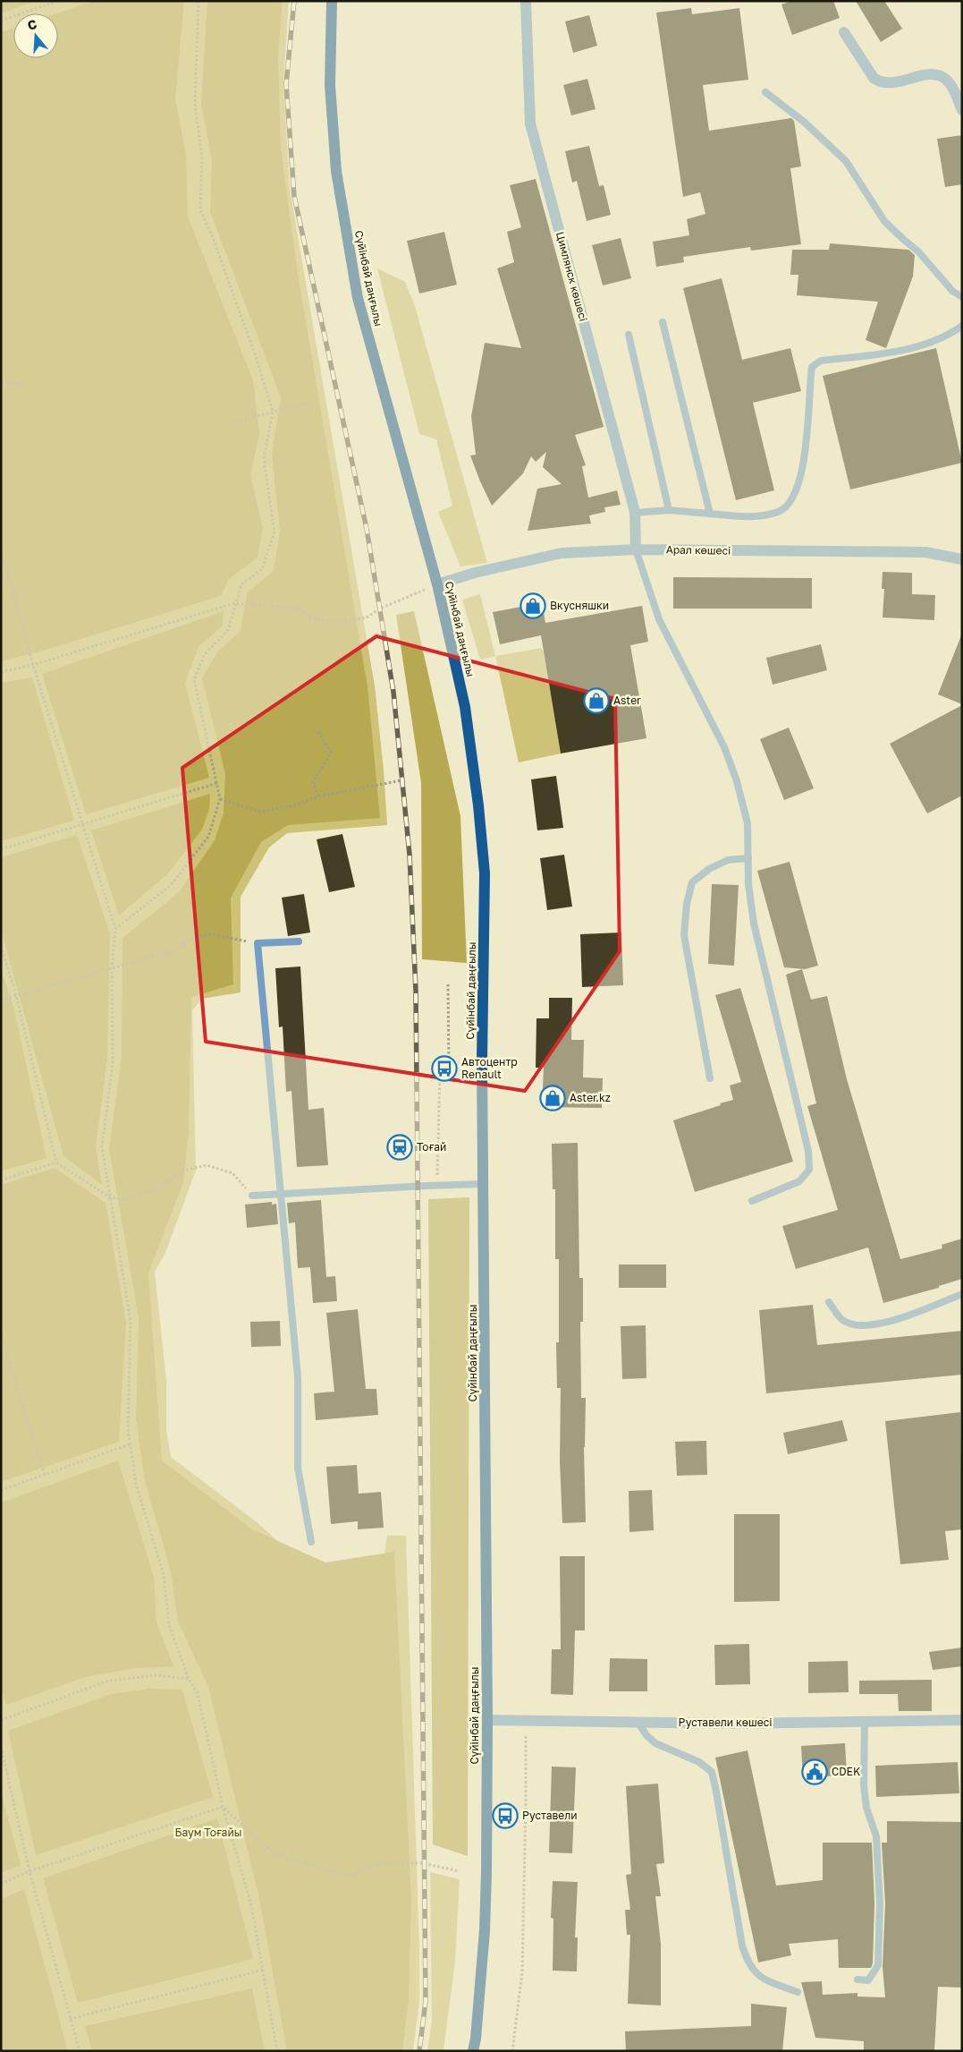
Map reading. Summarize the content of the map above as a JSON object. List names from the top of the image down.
{
  "streets": {
    "main road": ["Сүйінбай даңғылы"],
    "street": ["Цимлянск көшесі", "Арал көшесі", "Руставели көшесі"]
  },
  "crossings": [
    ["Цимлянск көшесі", "Арал көшесі"],
    ["Сүйінбай даңғылы", "Арал көшесі"],
    ["Сүйінбай даңғылы", "Руставели көшесі"]
  ],
  "parks": ["Баум Тоғайы"],
  "places": {
    "shop": ["Вкусняшки", "Aster", "Aster.kz"],
    "bus stop": ["Автоцентр Renault", "Руставели"],
    "station": ["Тоғай"],
    "public building": ["CDEK"]
  },
  "north": "top"
}
